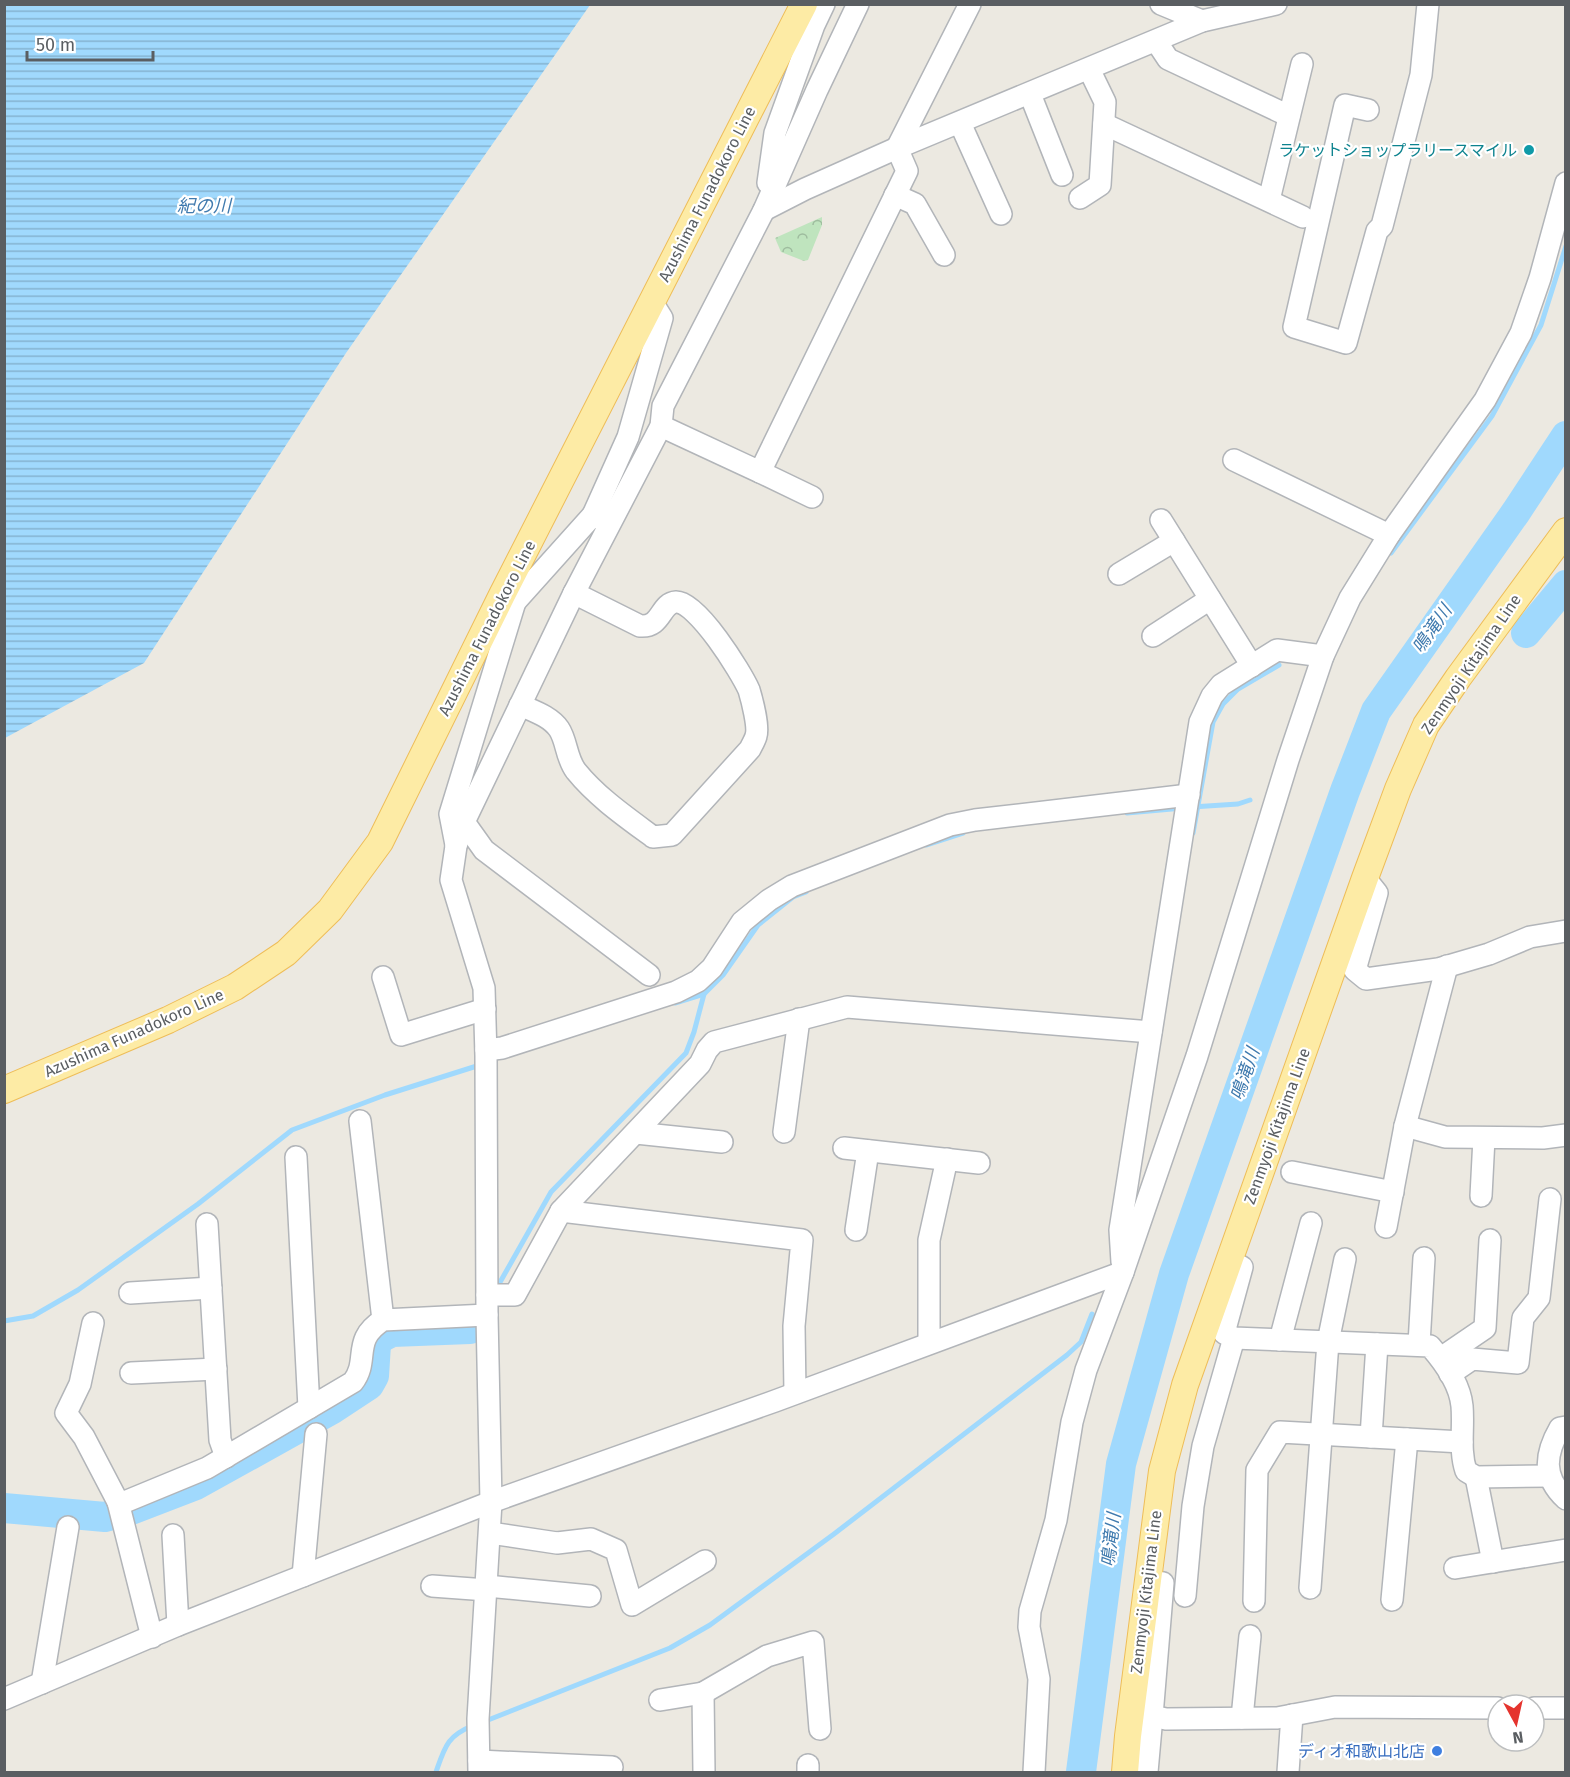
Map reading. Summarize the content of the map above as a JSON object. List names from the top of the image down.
{
  "streets": {
    "main road": ["Azushima Funadokoro Line", "Zenmyoji Kitajima Line"]
  },
  "water": ["紀の川", "鳴滝川"],
  "places": ["ラケットショップラリースマイル", "ディオ和歌山北店"],
  "scale_bar": "50 m",
  "north": "bottom"
}
